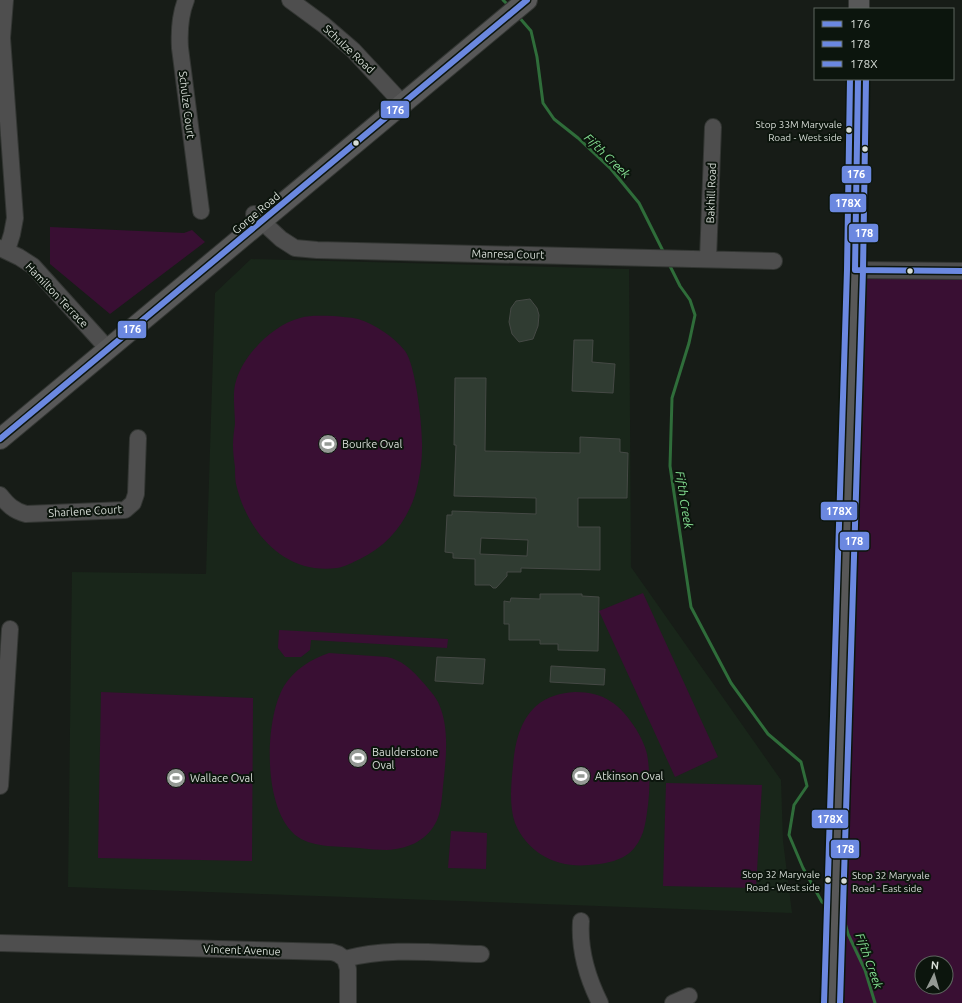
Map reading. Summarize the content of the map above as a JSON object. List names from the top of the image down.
{
  "streets": {
    "main road": ["Gorge Road"],
    "street": [
      "Schulze Road",
      "Schulze Court",
      "Bakhill Road",
      "Manresa Court",
      "Hamilton Terrace",
      "Sharlene Court",
      "Vincent Avenue"
    ]
  },
  "crossings": [
    ["Schulze Road", "Gorge Road"],
    ["Bakhill Road", "Manresa Court"],
    ["Gorge Road", "Manresa Court"],
    ["Gorge Road", "Hamilton Terrace"]
  ],
  "water": ["Fifth Creek"],
  "places": {
    "other": ["Stop 33M Maryvale Road - West side", "Stop 32 Maryvale Road - West side", "Stop 32 Maryvale Road - East side"],
    "sports": [
      "Bourke Oval",
      "Baulderstone Oval",
      "Atkinson Oval",
      "Wallace Oval"
    ]
  },
  "lines": ["transit line 176", "transit line 178", "transit line 178X"],
  "legend": ["176", "178", "178X"],
  "north": "top"
}
